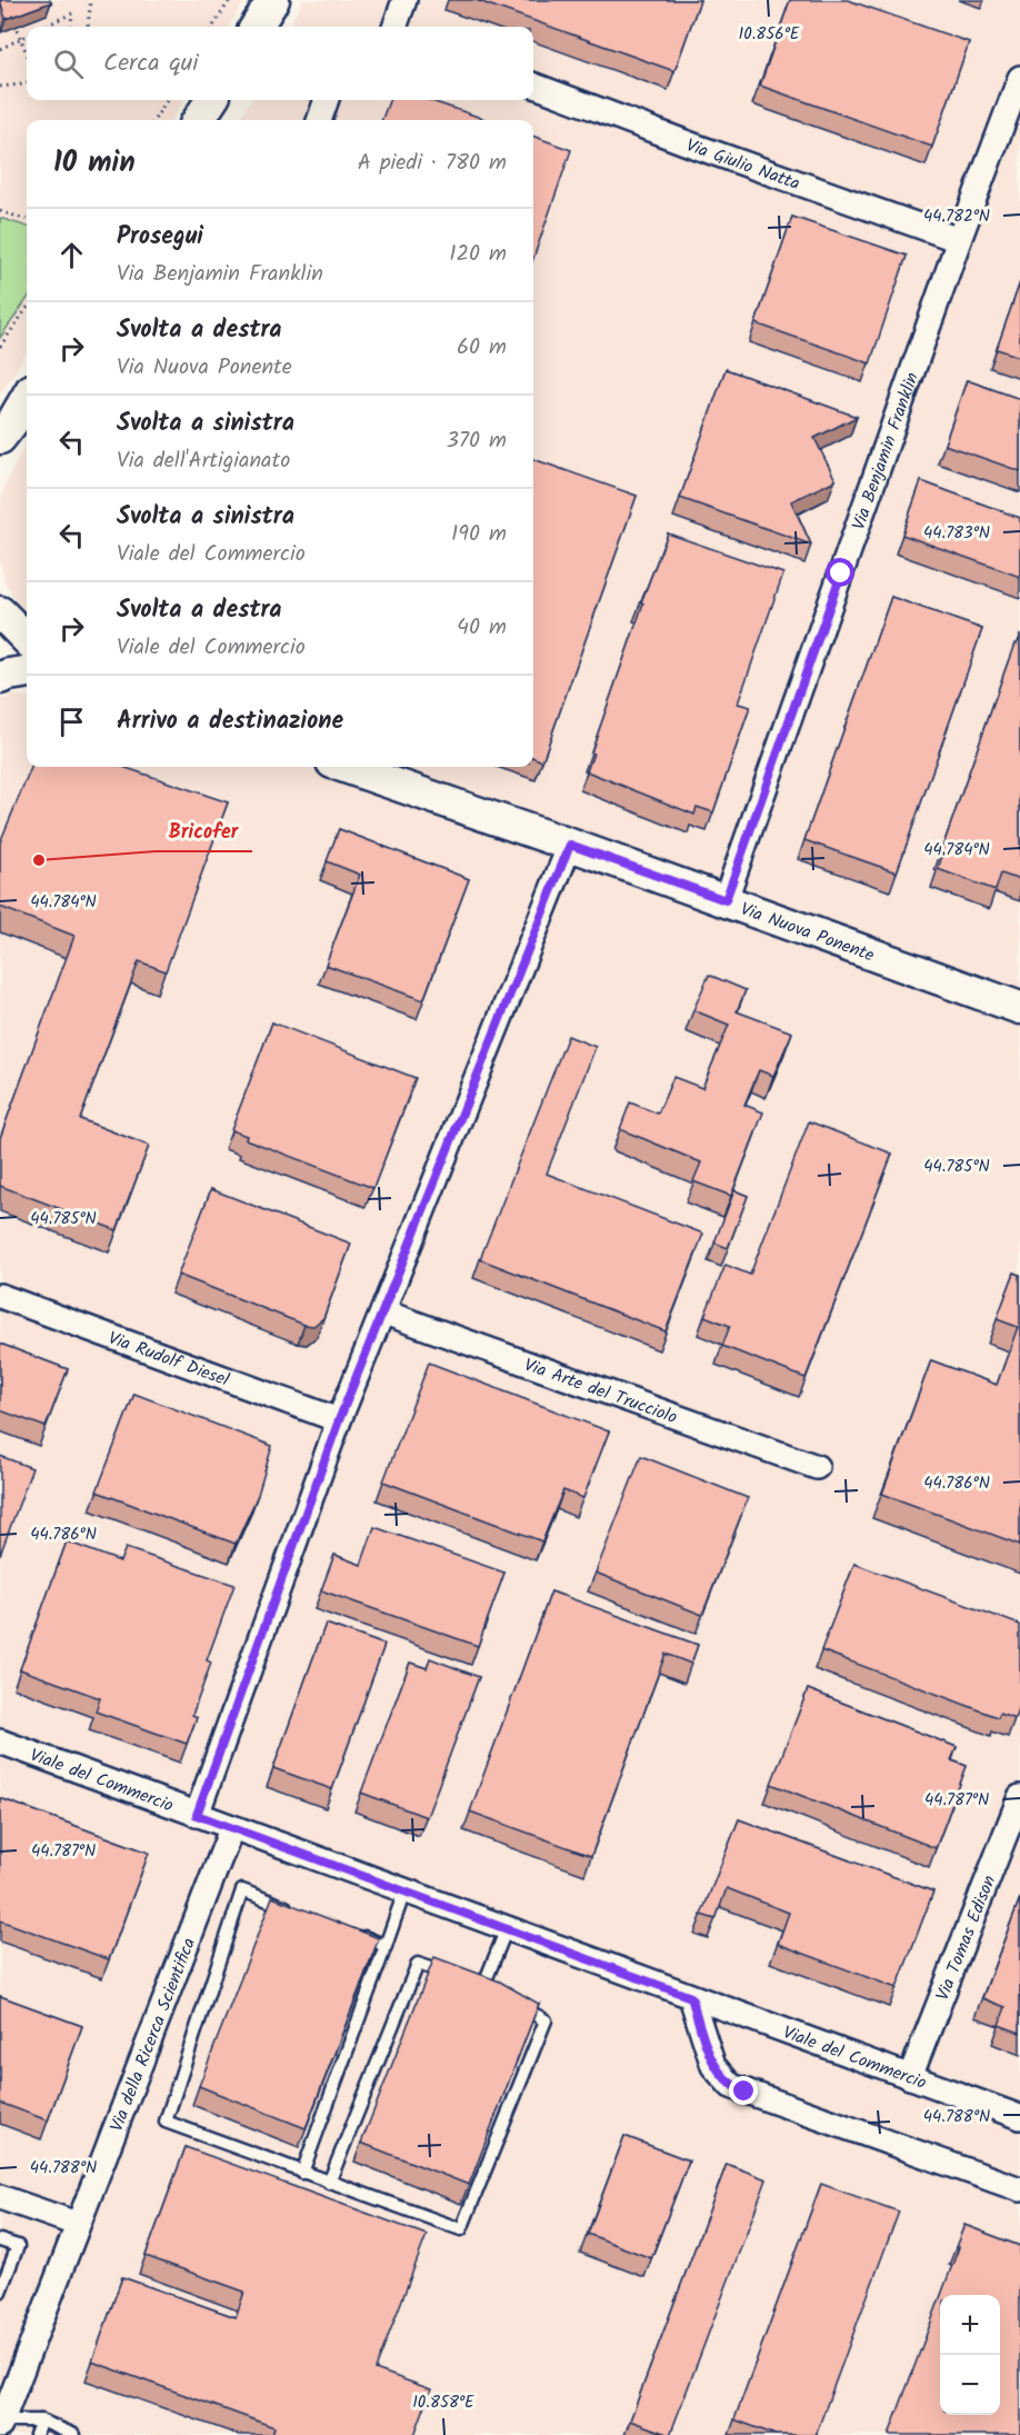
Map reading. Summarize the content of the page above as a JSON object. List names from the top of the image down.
{
  "streets": {
    "street": [
      "Via Giulio Natta",
      "Via Benjamin Franklin",
      "Via Nuova Ponente",
      "Via Rudolf Diesel",
      "Via Arte del Trucciolo",
      "Viale del Commercio",
      "Via Tomas Edison",
      "Via della Ricerca Scientifica"
    ]
  },
  "crossings": [
    ["Via Giulio Natta", "Via Benjamin Franklin"],
    ["Via Benjamin Franklin", "Via Nuova Ponente"],
    ["Viale del Commercio", "Via Tomas Edison"],
    ["Viale del Commercio", "Via della Ricerca Scientifica"]
  ],
  "places": ["Bricofer"],
  "page": {
    "search": "Cerca qui",
    "heading": ["10 min", "A piedi · 780 m"],
    "list": [
      ["Prosegui", "Via Benjamin Franklin", "120 m"],
      ["Svolta a destra", "Via Nuova Ponente", "60 m"],
      ["Svolta a sinistra", "Via dell'Artigianato", "370 m"],
      ["Svolta a sinistra", "Viale del Commercio", "190 m"],
      ["Svolta a destra", "Viale del Commercio", "40 m"],
      "Arrivo a destinazione"
    ],
    "map_buttons": ["+", "−"]
  },
  "coordinates": [
    "10.856°E",
    "44.782°N",
    "44.783°N",
    "44.784°N",
    "44.785°N",
    "44.786°N",
    "44.787°N",
    "44.788°N",
    "10.858°E"
  ]
}
